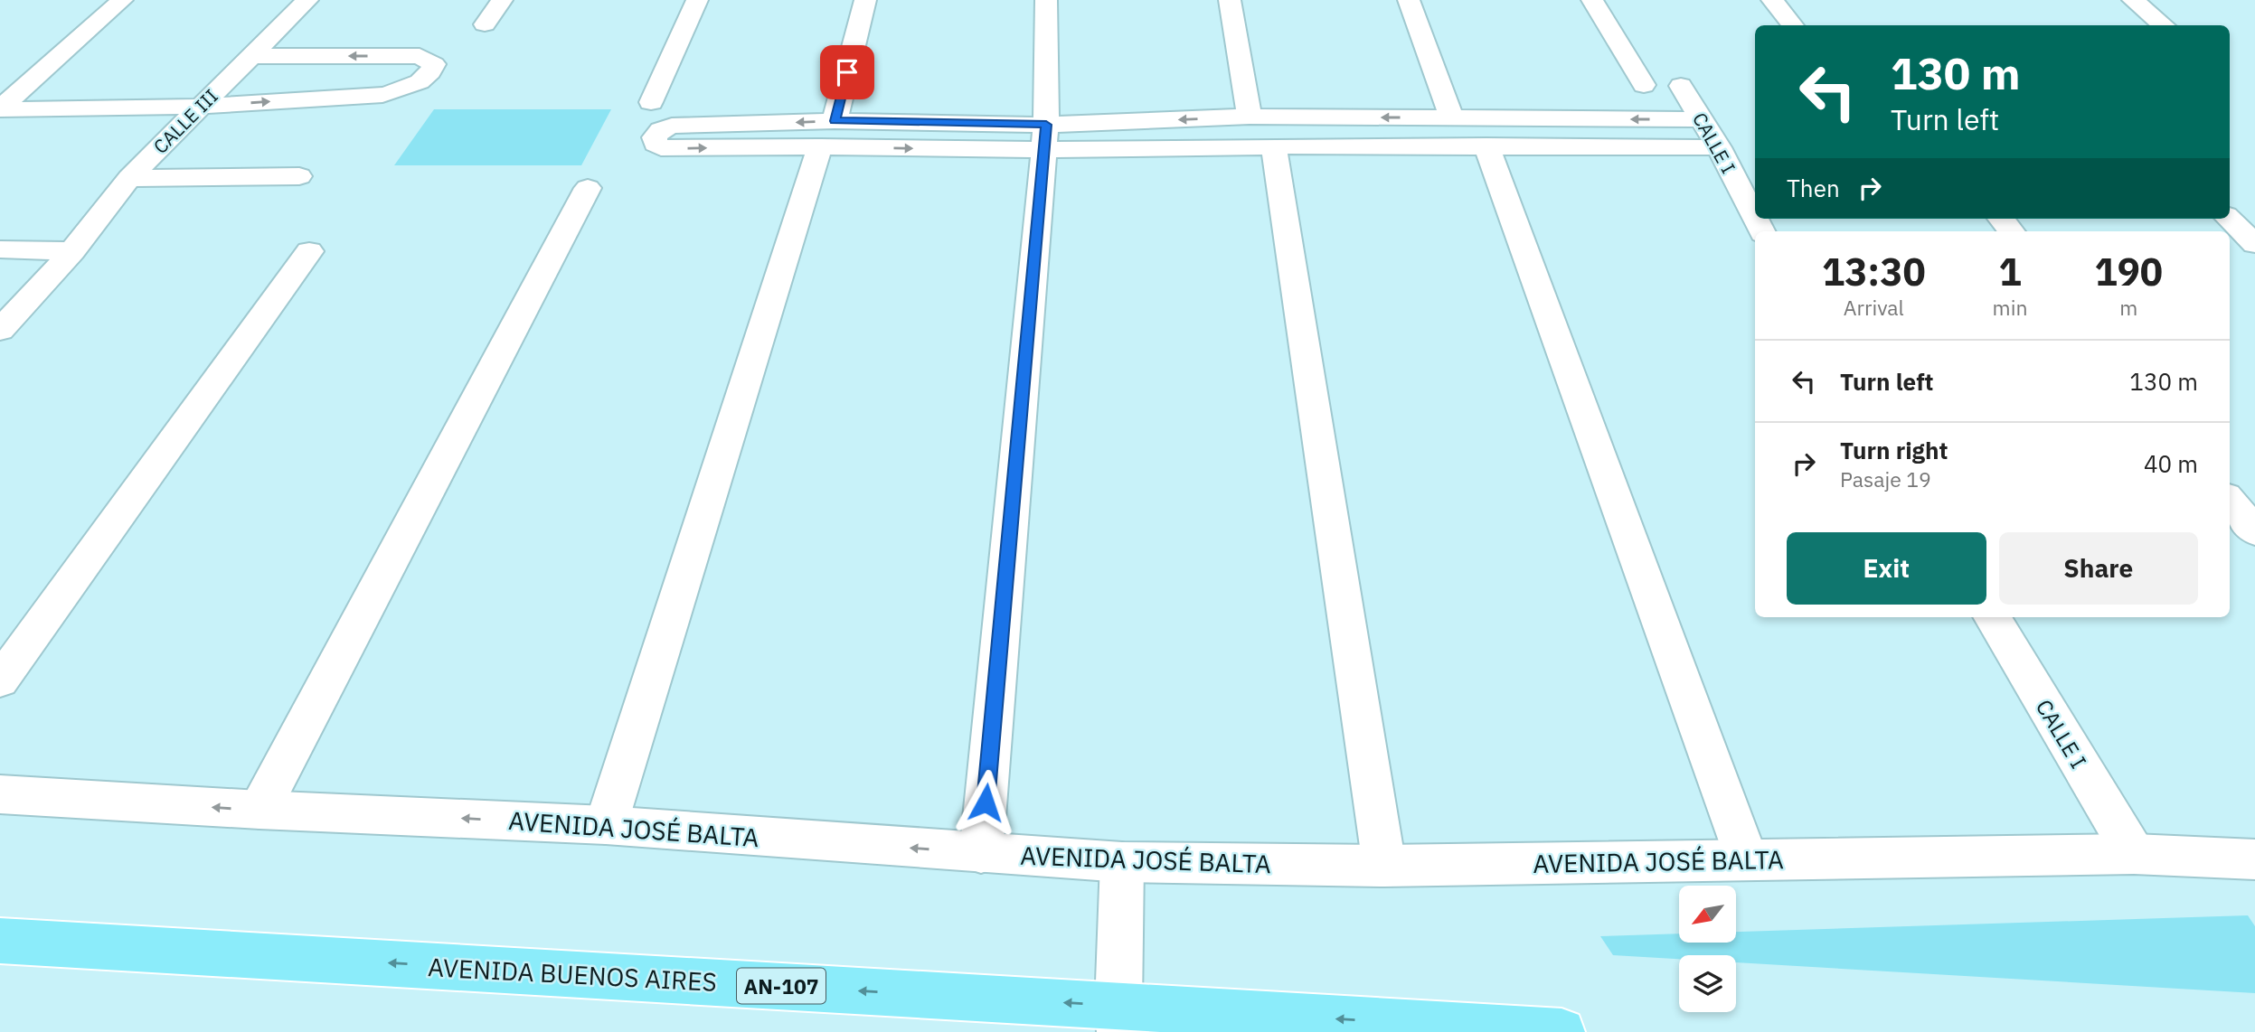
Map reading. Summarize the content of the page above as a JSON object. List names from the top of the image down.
{
  "streets": {
    "main road": ["AVENIDA BUENOS AIRES", "AN-107"],
    "street": ["CALLE III", "CALLE I", "AVENIDA JOSÉ BALTA"]
  },
  "crossings": [
    ["CALLE I", "AVENIDA JOSÉ BALTA"]
  ],
  "one_way": ["AVENIDA JOSÉ BALTA", "AVENIDA BUENOS AIRES"],
  "north": "bottom left",
  "page": {
    "turn": ["130 m", "Turn left"],
    "then": "Then",
    "eta": [
      "13:30",
      "Arrival",
      "1",
      "min",
      "190",
      "m"
    ],
    "list": [
      {
        "name": "Turn left",
        "value": "130 m"
      },
      {
        "name": "Turn right",
        "note": "Pasaje 19",
        "value": "40 m"
      }
    ],
    "buttons": ["Exit", "Share"]
  }
}
